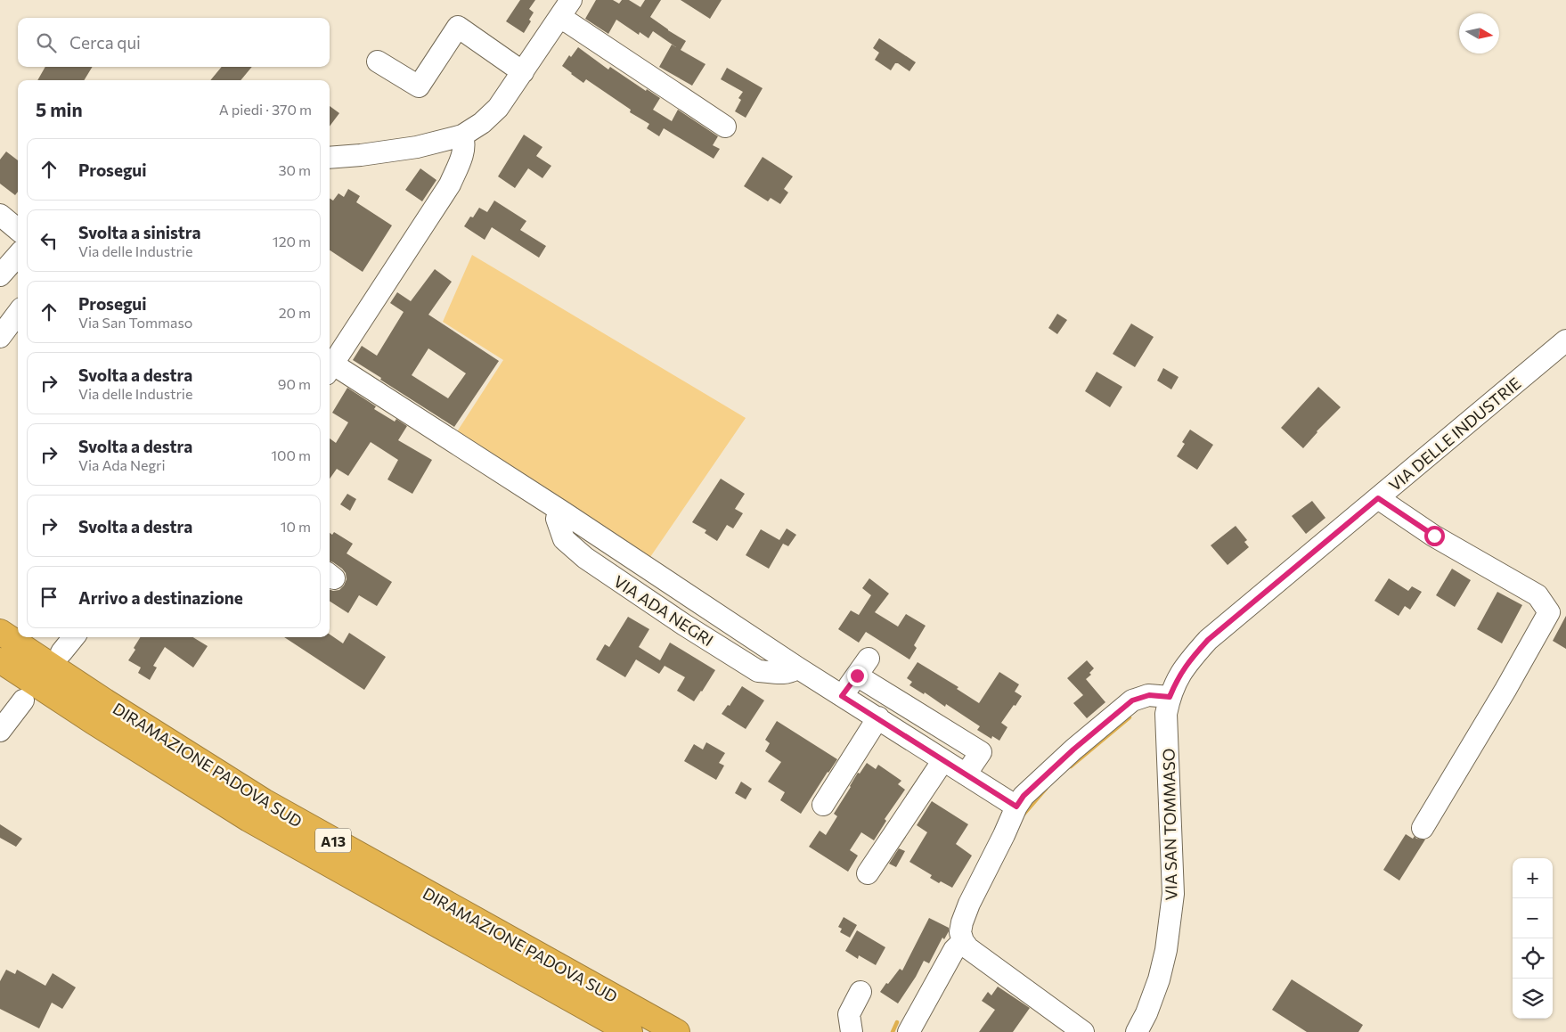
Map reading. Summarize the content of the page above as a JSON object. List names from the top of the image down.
{
  "streets": {
    "highway": ["DIRAMAZIONE PADOVA SUD", "A13"],
    "street": ["VIA DELLE INDUSTRIE", "VIA ADA NEGRI", "VIA SAN TOMMASO"]
  },
  "crossings": [
    ["VIA DELLE INDUSTRIE", "VIA SAN TOMMASO"]
  ],
  "north": "right",
  "page": {
    "search": "Cerca qui",
    "heading": ["5 min", "A piedi · 370 m"],
    "list": [
      ["Prosegui", "30 m"],
      ["Svolta a sinistra", "Via delle Industrie", "120 m"],
      ["Prosegui", "Via San Tommaso", "20 m"],
      ["Svolta a destra", "Via delle Industrie", "90 m"],
      ["Svolta a destra", "Via Ada Negri", "100 m"],
      ["Svolta a destra", "10 m"],
      "Arrivo a destinazione"
    ],
    "map_buttons": ["+", "−"]
  }
}
